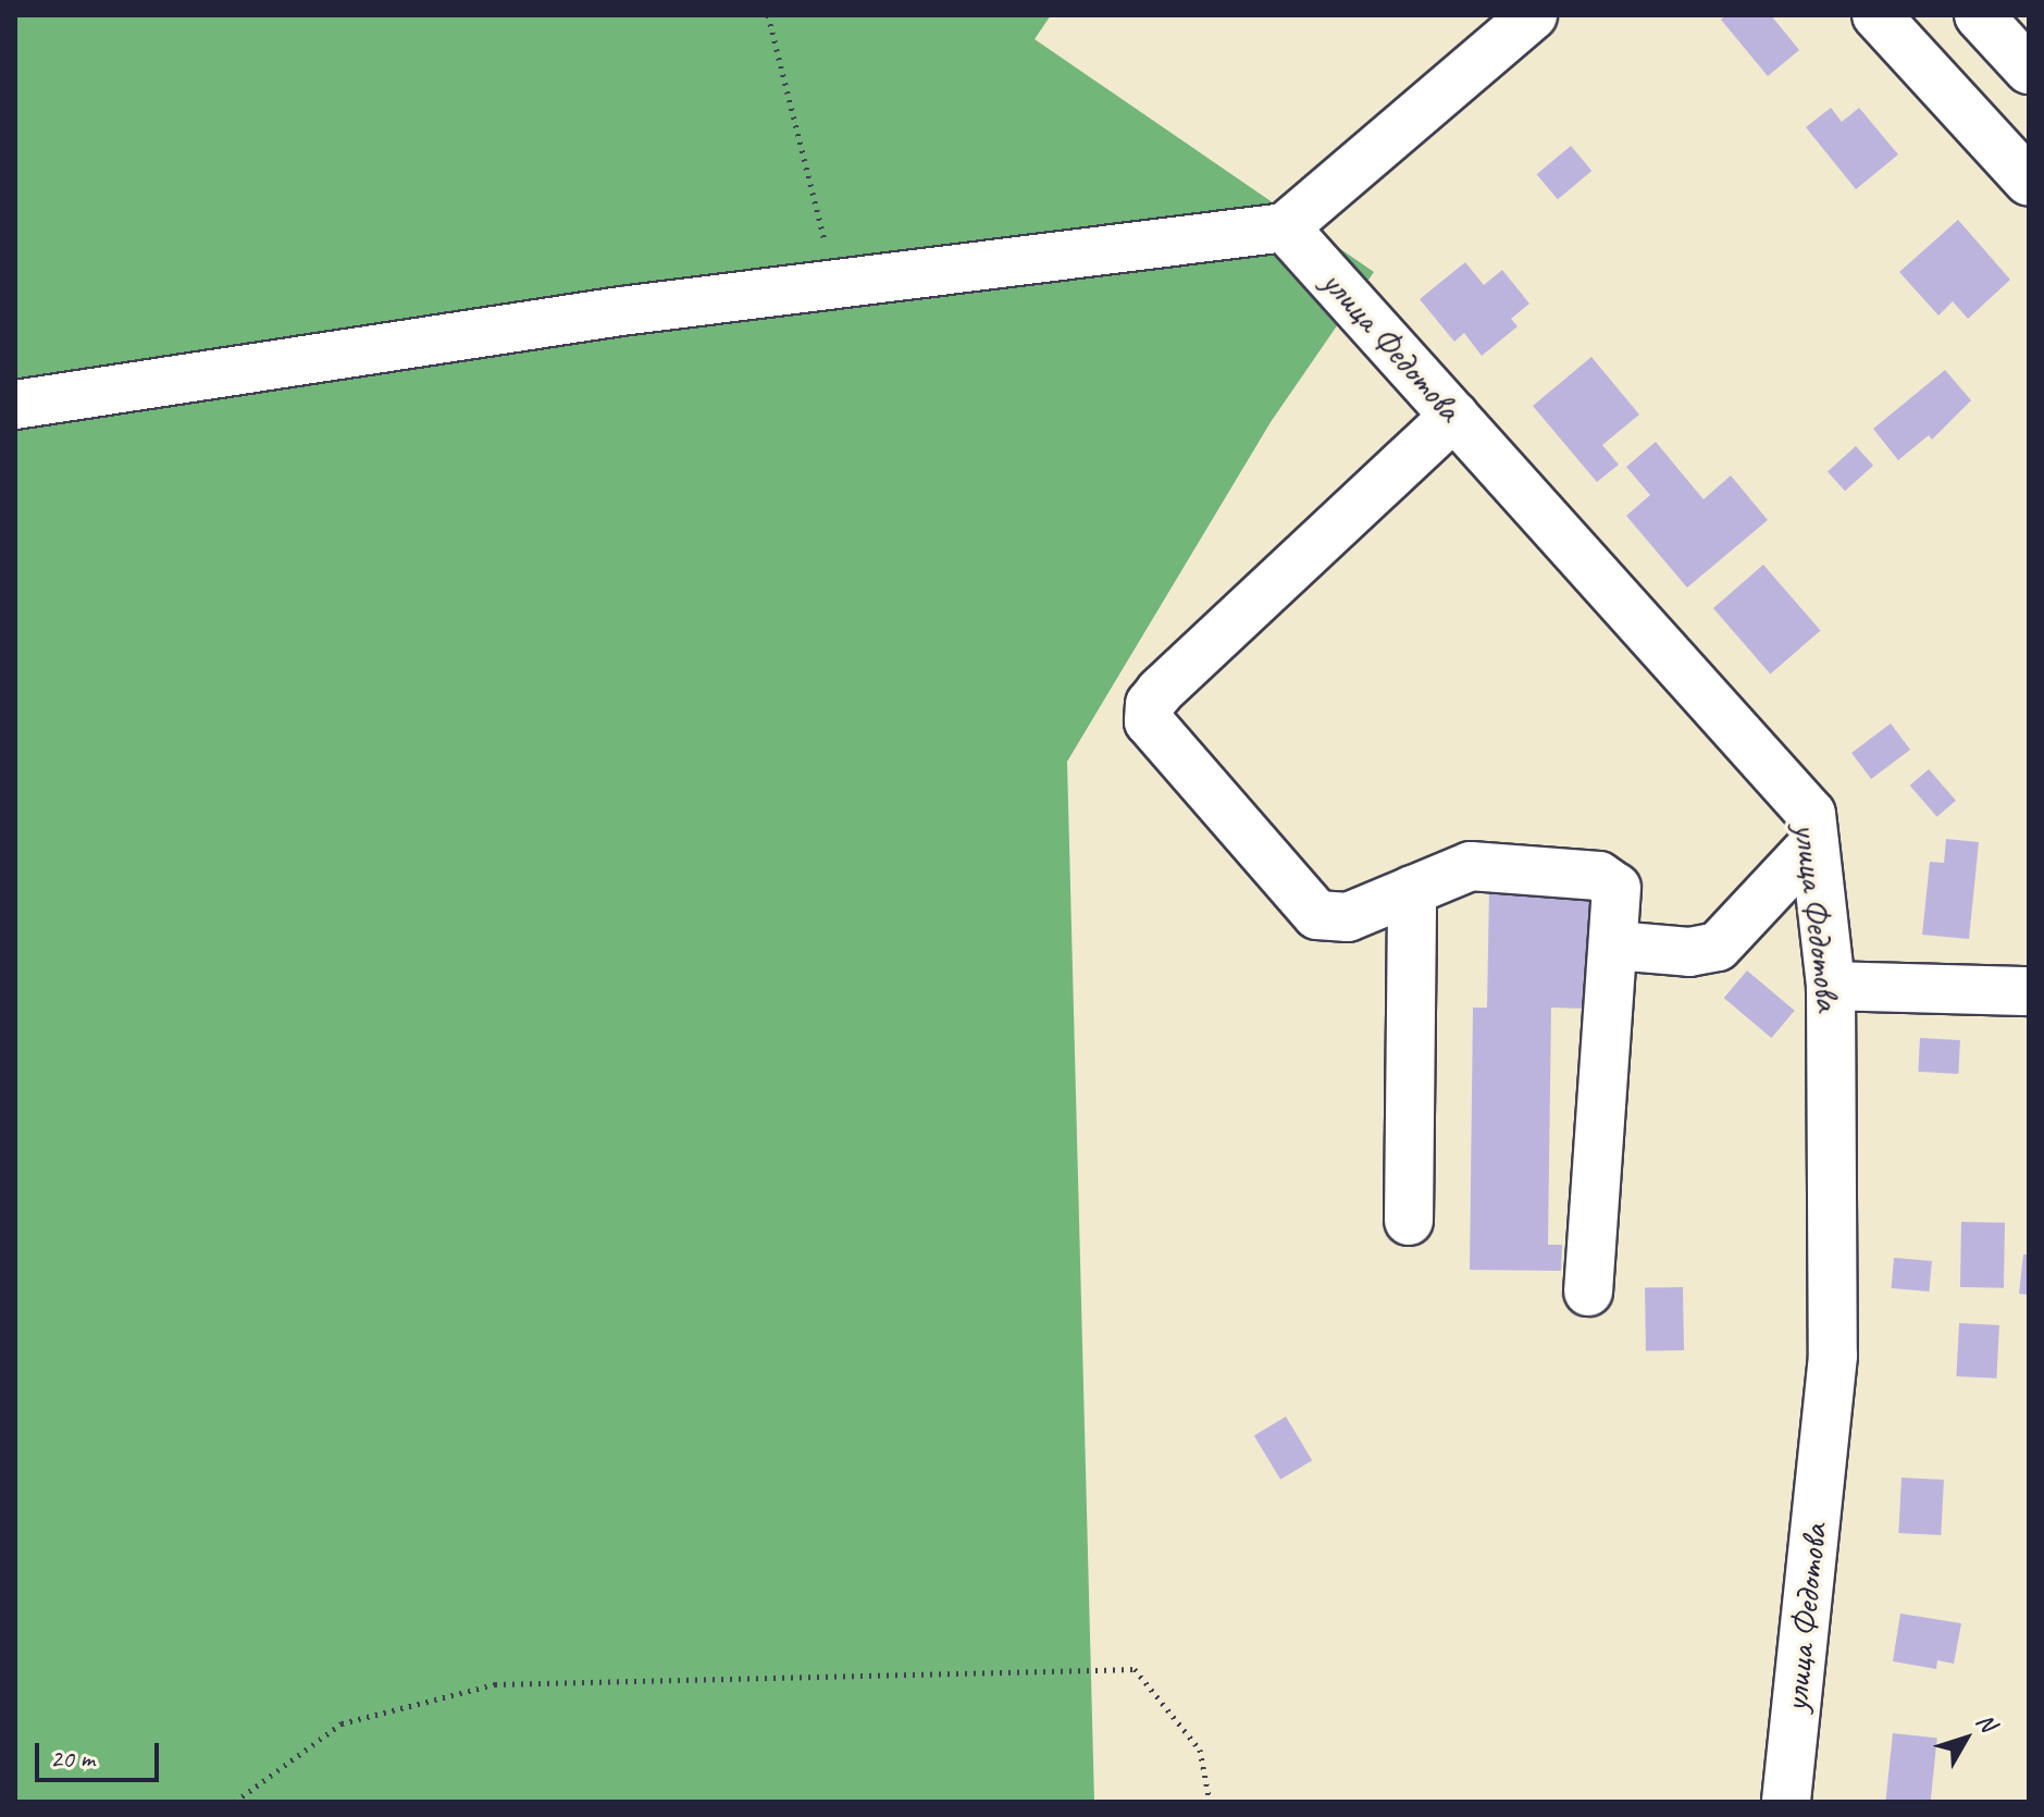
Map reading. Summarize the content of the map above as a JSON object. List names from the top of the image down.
{
  "streets": {
    "street": ["улица Федотова"]
  },
  "scale_bar": "20 m",
  "north": "top right"
}
